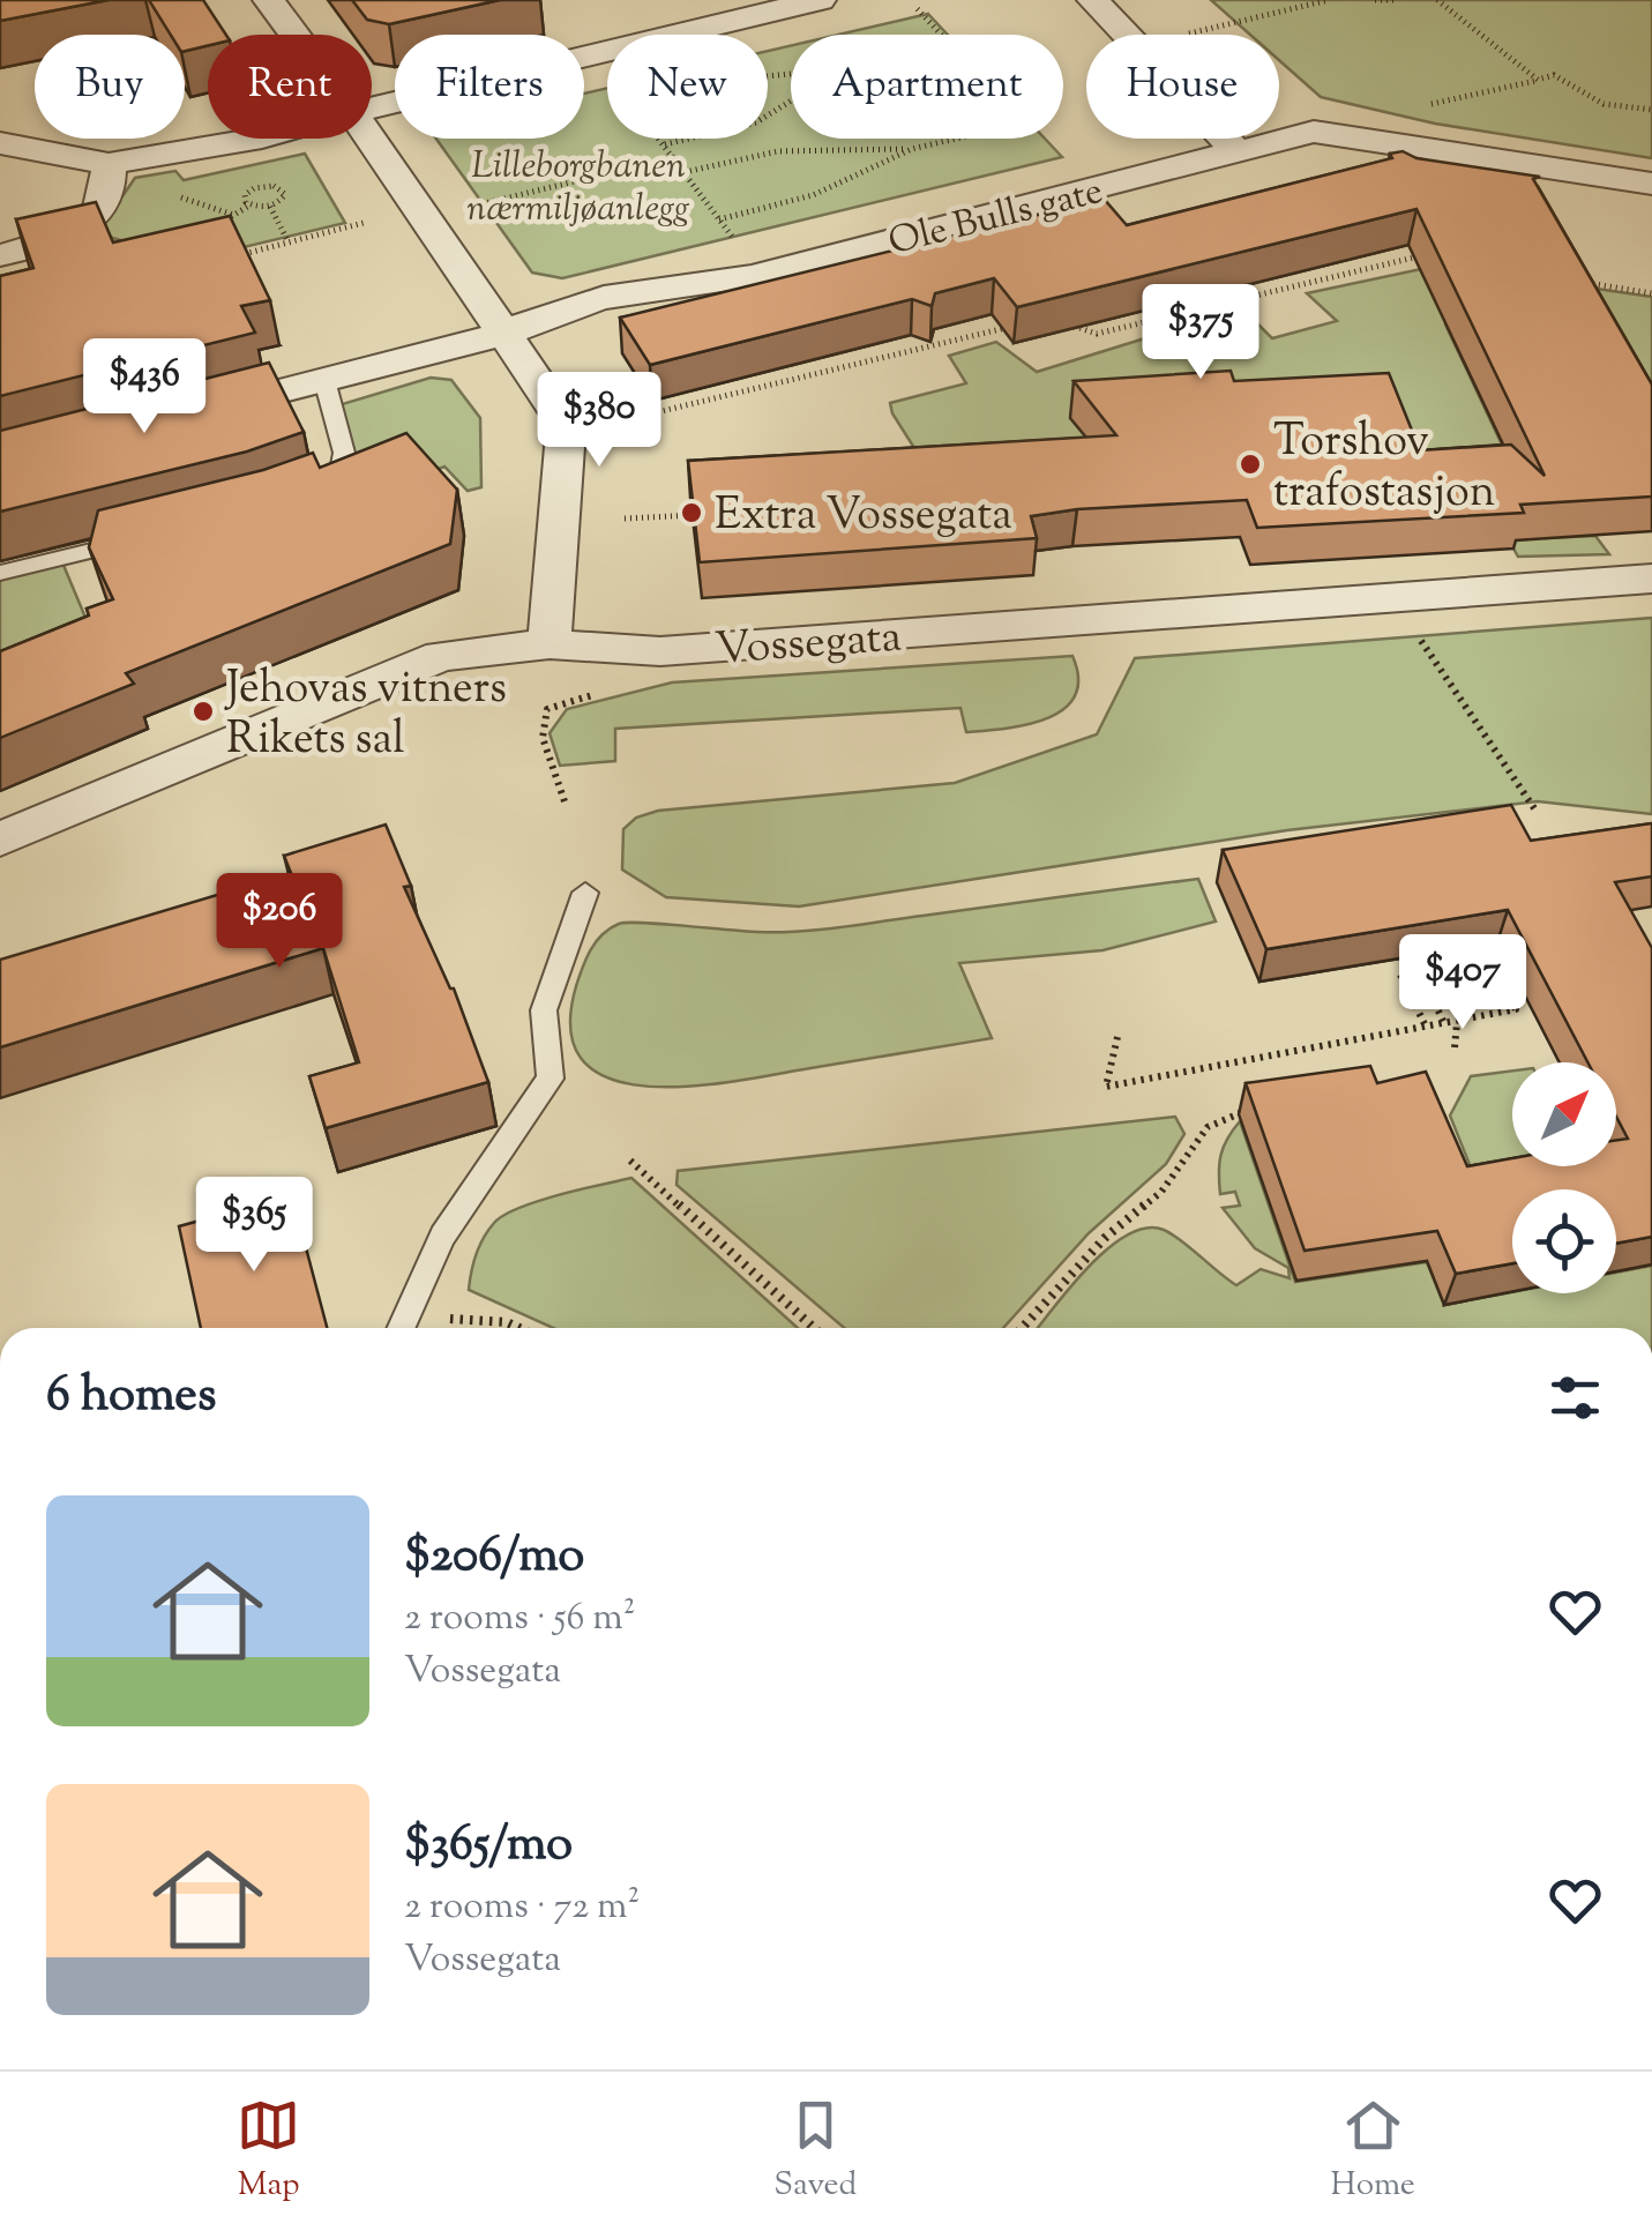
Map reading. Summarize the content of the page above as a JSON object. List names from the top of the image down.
{
  "streets": {
    "street": ["Ole Bulls gate", "Vossegata"]
  },
  "parks": ["Lilleborgbanen nærmiljøanlegg"],
  "places": ["Torshov trafostasjon", "Extra Vossegata", "Jehovas vitners Rikets sal"],
  "north": "top right",
  "page": {
    "chip": [
      "Buy",
      "Rent",
      "Filters",
      "New",
      "Apartment",
      "House"
    ],
    "price": [
      "$375",
      "$436",
      "$380",
      "$206",
      "$407",
      "$365"
    ],
    "heading": "6 homes",
    "list": [
      {
        "name": "$206/mo",
        "note": "2 rooms · 56 m² · Vossegata"
      },
      {
        "name": "$365/mo",
        "note": "2 rooms · 72 m² · Vossegata"
      }
    ],
    "tabs": ["Map", "Saved", "Home"]
  }
}
